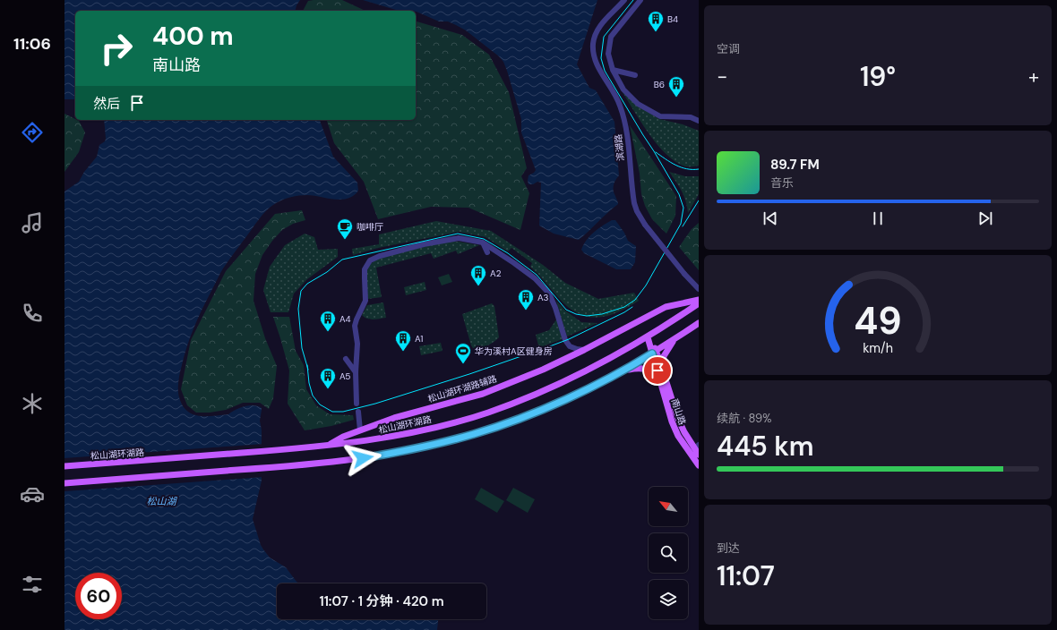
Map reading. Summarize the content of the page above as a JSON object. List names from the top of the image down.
{
  "streets": {
    "main road": ["松山湖环湖路辅路", "南山路", "松山湖环湖路"],
    "street": ["滨湖路"]
  },
  "crossings": [
    ["松山湖环湖路辅路", "松山湖环湖路"],
    ["南山路", "松山湖环湖路"]
  ],
  "water": ["松山湖"],
  "places": {
    "building": [
      "B4",
      "B6",
      "A2",
      "A3",
      "A4",
      "A1",
      "A5"
    ],
    "cafe": ["咖啡厅"],
    "sports": ["华为溪村A区健身房"]
  },
  "north": "top left",
  "page": {
    "tabs": "11:06",
    "tile": [
      "空调",
      ["续航 · 89%", "445 km"],
      ["到达", "11:07"]
    ],
    "turn": ["400 m", "南山路"],
    "heat": ["−", "19°", "+"],
    "then": "然后",
    "song": ["89.7 FM", "音乐"],
    "limit": "60",
    "trip": "11:07 · 1 分钟 · 420 m",
    "gauge": ["49", "km/h"]
  }
}
